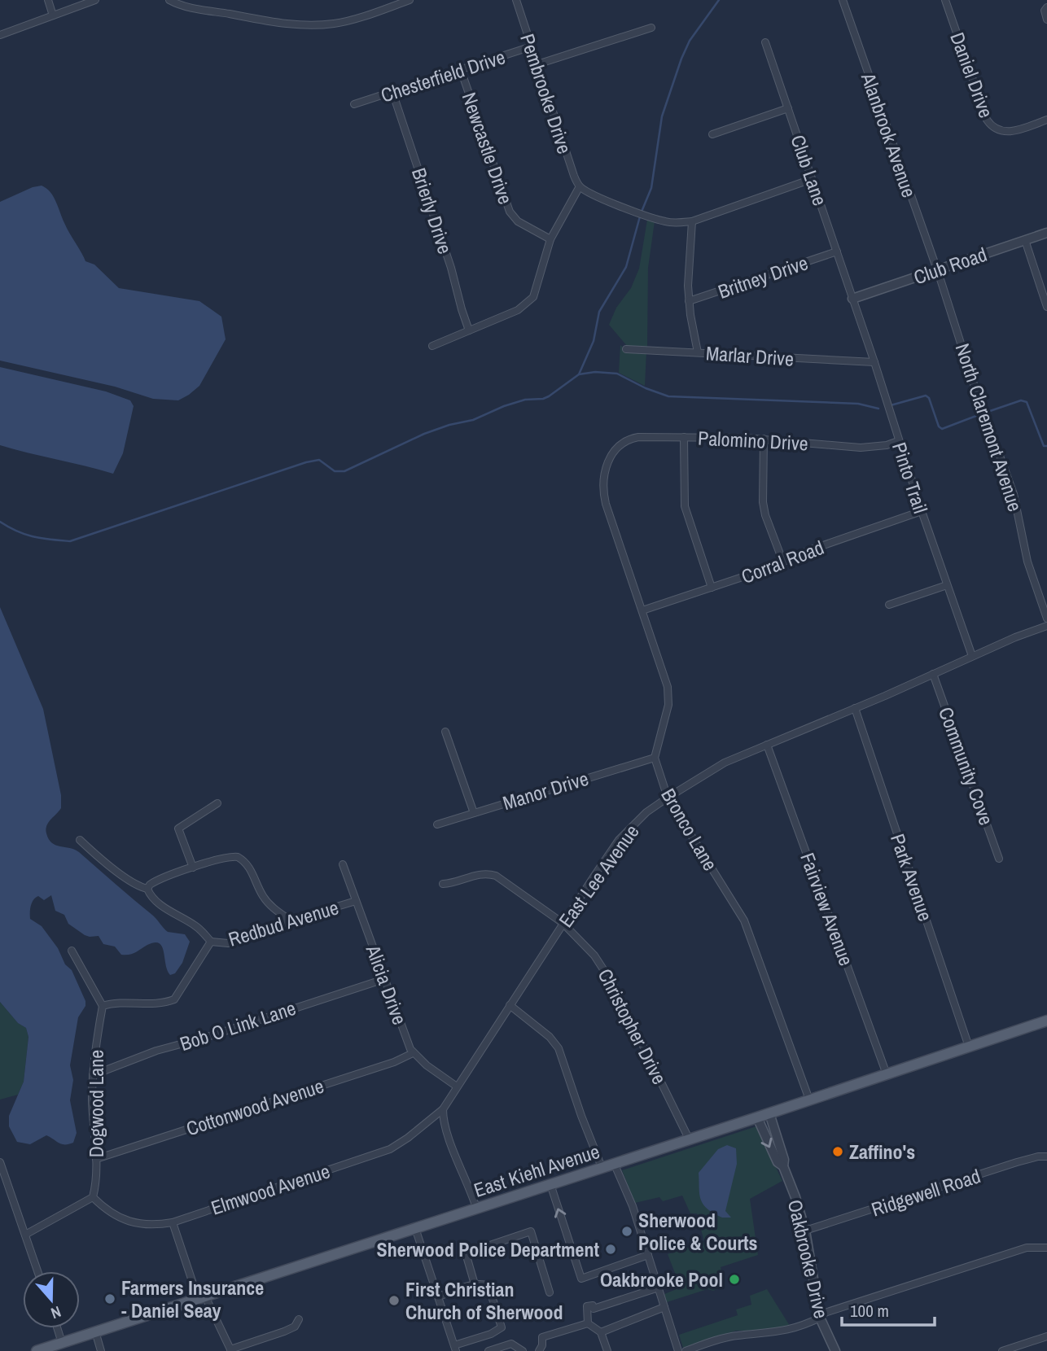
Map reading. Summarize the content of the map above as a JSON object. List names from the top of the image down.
{
  "streets": {
    "main road": ["East Kiehl Avenue"],
    "street": [
      "Daniel Drive",
      "Chesterfield Drive",
      "Pembrooke Drive",
      "Alanbrook Avenue",
      "Newcastle Drive",
      "Club Lane",
      "Brierly Drive",
      "Club Road",
      "Britney Drive",
      "Marlar Drive",
      "North Claremont Avenue",
      "Palomino Drive",
      "Pinto Trail",
      "Corral Road",
      "Community Cove",
      "Manor Drive",
      "Bronco Lane",
      "East Lee Avenue",
      "Park Avenue",
      "Fairview Avenue",
      "Redbud Avenue",
      "Alicia Drive",
      "Bob O Link Lane",
      "Christopher Drive",
      "Dogwood Lane",
      "Cottonwood Avenue",
      "Elmwood Avenue",
      "Ridgewell Road",
      "Oakbrooke Drive"
    ]
  },
  "crossings": [
    ["Chesterfield Drive", "Pembrooke Drive"],
    ["Chesterfield Drive", "Newcastle Drive"],
    ["Chesterfield Drive", "Brierly Drive"],
    ["Alanbrook Avenue", "Club Road"],
    ["Alanbrook Avenue", "North Claremont Avenue"],
    ["Club Lane", "Club Road"],
    ["Club Lane", "Britney Drive"],
    ["Club Lane", "Pinto Trail"],
    ["Club Road", "North Claremont Avenue"],
    ["Club Road", "Pinto Trail"],
    ["Marlar Drive", "Pinto Trail"],
    ["Palomino Drive", "Pinto Trail"],
    ["Palomino Drive", "Corral Road"],
    ["Pinto Trail", "Corral Road"],
    ["Pinto Trail", "East Lee Avenue"],
    ["Community Cove", "East Lee Avenue"],
    ["Manor Drive", "Bronco Lane"],
    ["Bronco Lane", "East Lee Avenue"],
    ["Bronco Lane", "East Kiehl Avenue"],
    ["East Lee Avenue", "Park Avenue"],
    ["East Lee Avenue", "Fairview Avenue"],
    ["East Lee Avenue", "Alicia Drive"],
    ["East Lee Avenue", "Christopher Drive"],
    ["East Lee Avenue", "Elmwood Avenue"],
    ["Park Avenue", "East Kiehl Avenue"],
    ["Fairview Avenue", "East Kiehl Avenue"],
    ["Redbud Avenue", "Alicia Drive"],
    ["Alicia Drive", "Bob O Link Lane"],
    ["Alicia Drive", "Cottonwood Avenue"],
    ["Bob O Link Lane", "Dogwood Lane"],
    ["Christopher Drive", "East Kiehl Avenue"],
    ["Dogwood Lane", "Cottonwood Avenue"],
    ["Dogwood Lane", "Elmwood Avenue"],
    ["East Kiehl Avenue", "Oakbrooke Drive"],
    ["Ridgewell Road", "Oakbrooke Drive"]
  ],
  "places": [
    "Zaffino's",
    "Sherwood Police & Courts",
    "Sherwood Police Department",
    "Oakbrooke Pool",
    "Farmers Insurance - Daniel Seay",
    "First Christian Church of Sherwood"
  ],
  "scale_bar": "100 m",
  "north": "bottom"
}
